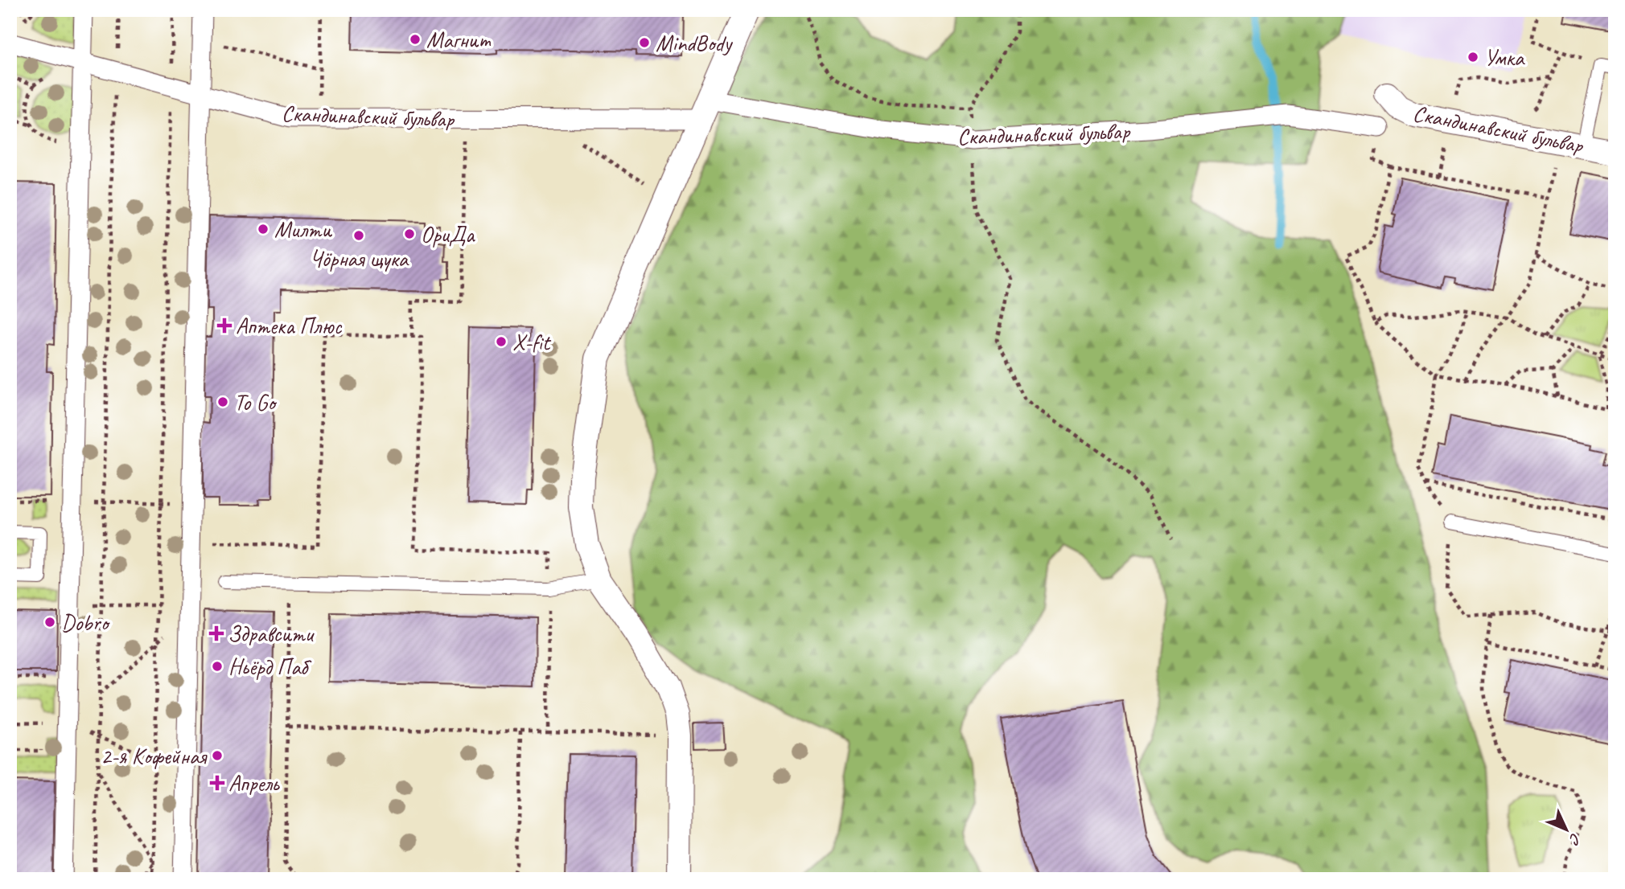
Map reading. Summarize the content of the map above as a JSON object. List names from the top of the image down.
{
  "streets": {
    "street": ["Скандинавский бульвар"]
  },
  "places": {
    "other": [
      "Магнит",
      "MindBody",
      "Умка",
      "Милти",
      "ОриДа",
      "Чöрная щука",
      "X-fit",
      "To Go",
      "Dobro",
      "Ньёрд Паб",
      "2-я Кофейная"
    ],
    "health": ["Аптека Плюс", "Здравсити", "Апрель"]
  },
  "north": "bottom right"
}
